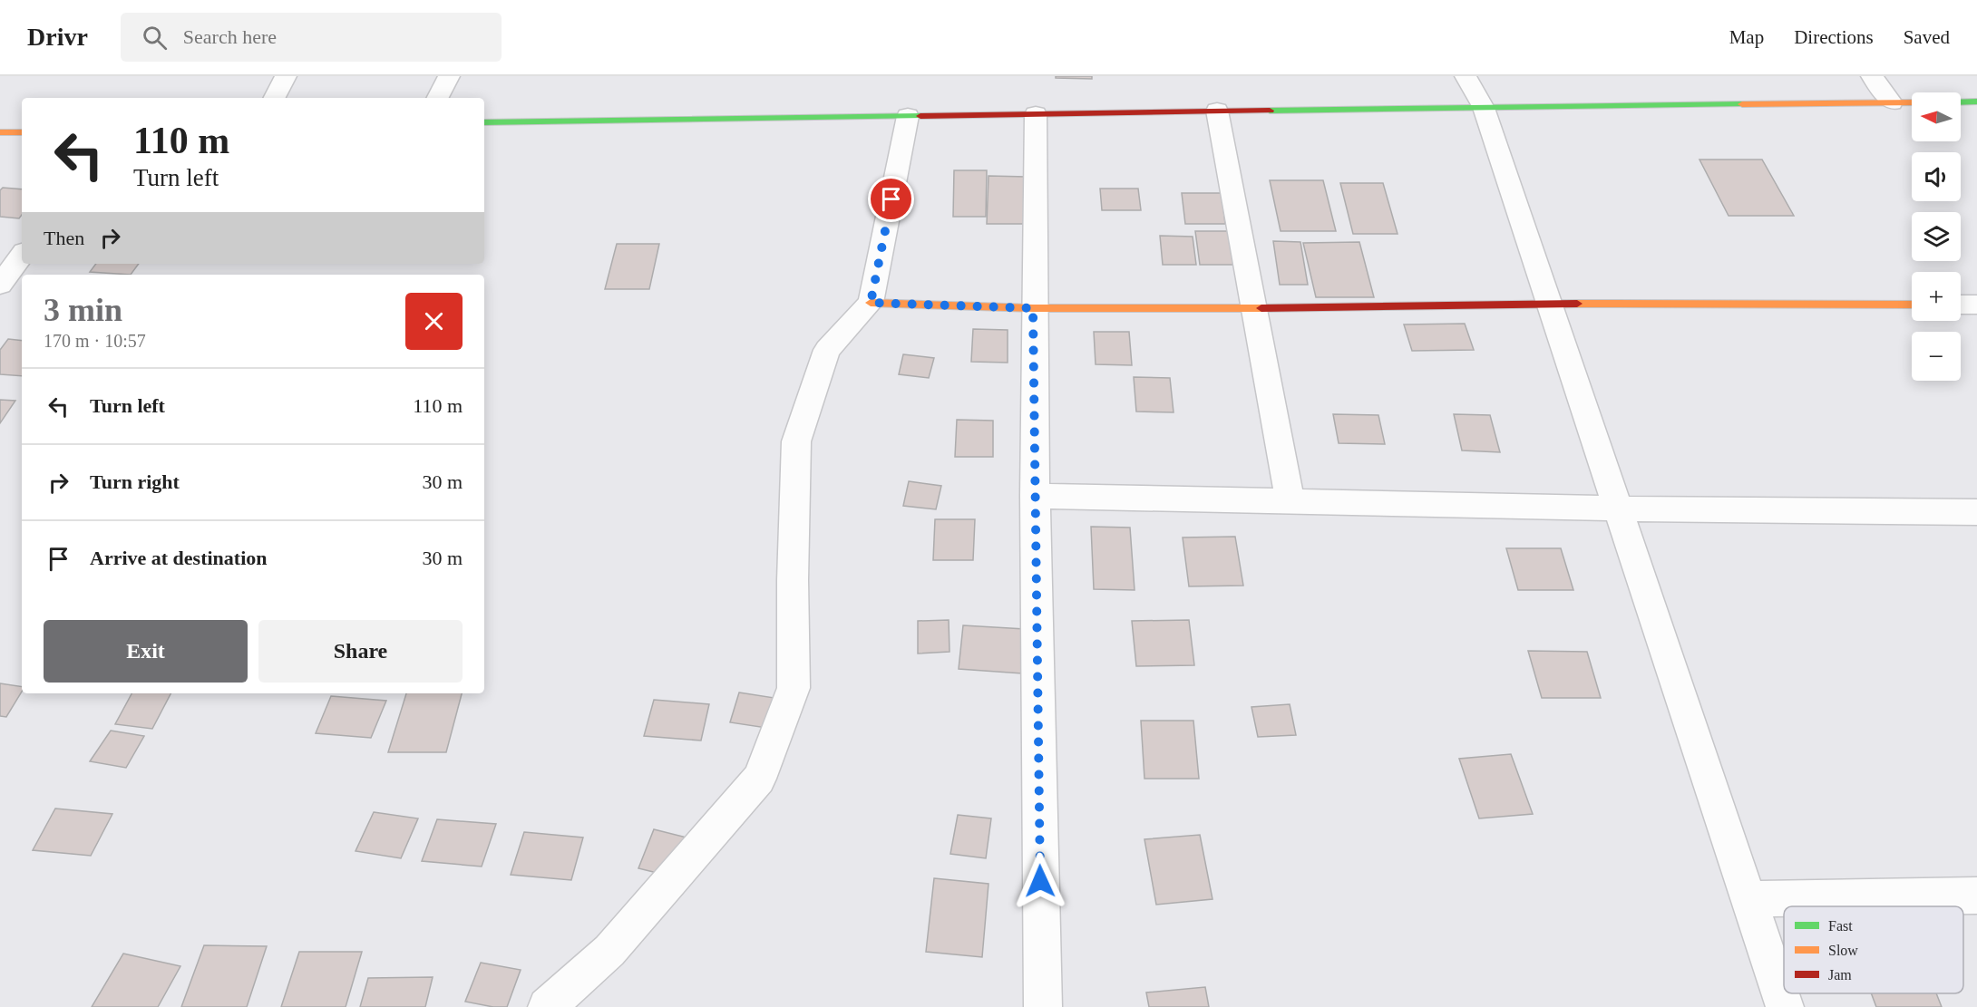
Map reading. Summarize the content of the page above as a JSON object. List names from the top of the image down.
{
  "legend": ["Fast", "Slow", "Jam"],
  "north": "left",
  "page": {
    "header": "Drivr",
    "search": "Search here",
    "nav": ["Map", "Directions", "Saved"],
    "map_buttons": ["+", "−"],
    "turn": ["110 m", "Turn left"],
    "then": "Then",
    "heading": ["3 min", "170 m · 10:57"],
    "list": [
      {
        "name": "Turn left",
        "value": "110 m"
      },
      {
        "name": "Turn right",
        "value": "30 m"
      },
      {
        "name": "Arrive at destination",
        "value": "30 m"
      }
    ],
    "buttons": ["Exit", "Share"]
  }
}
